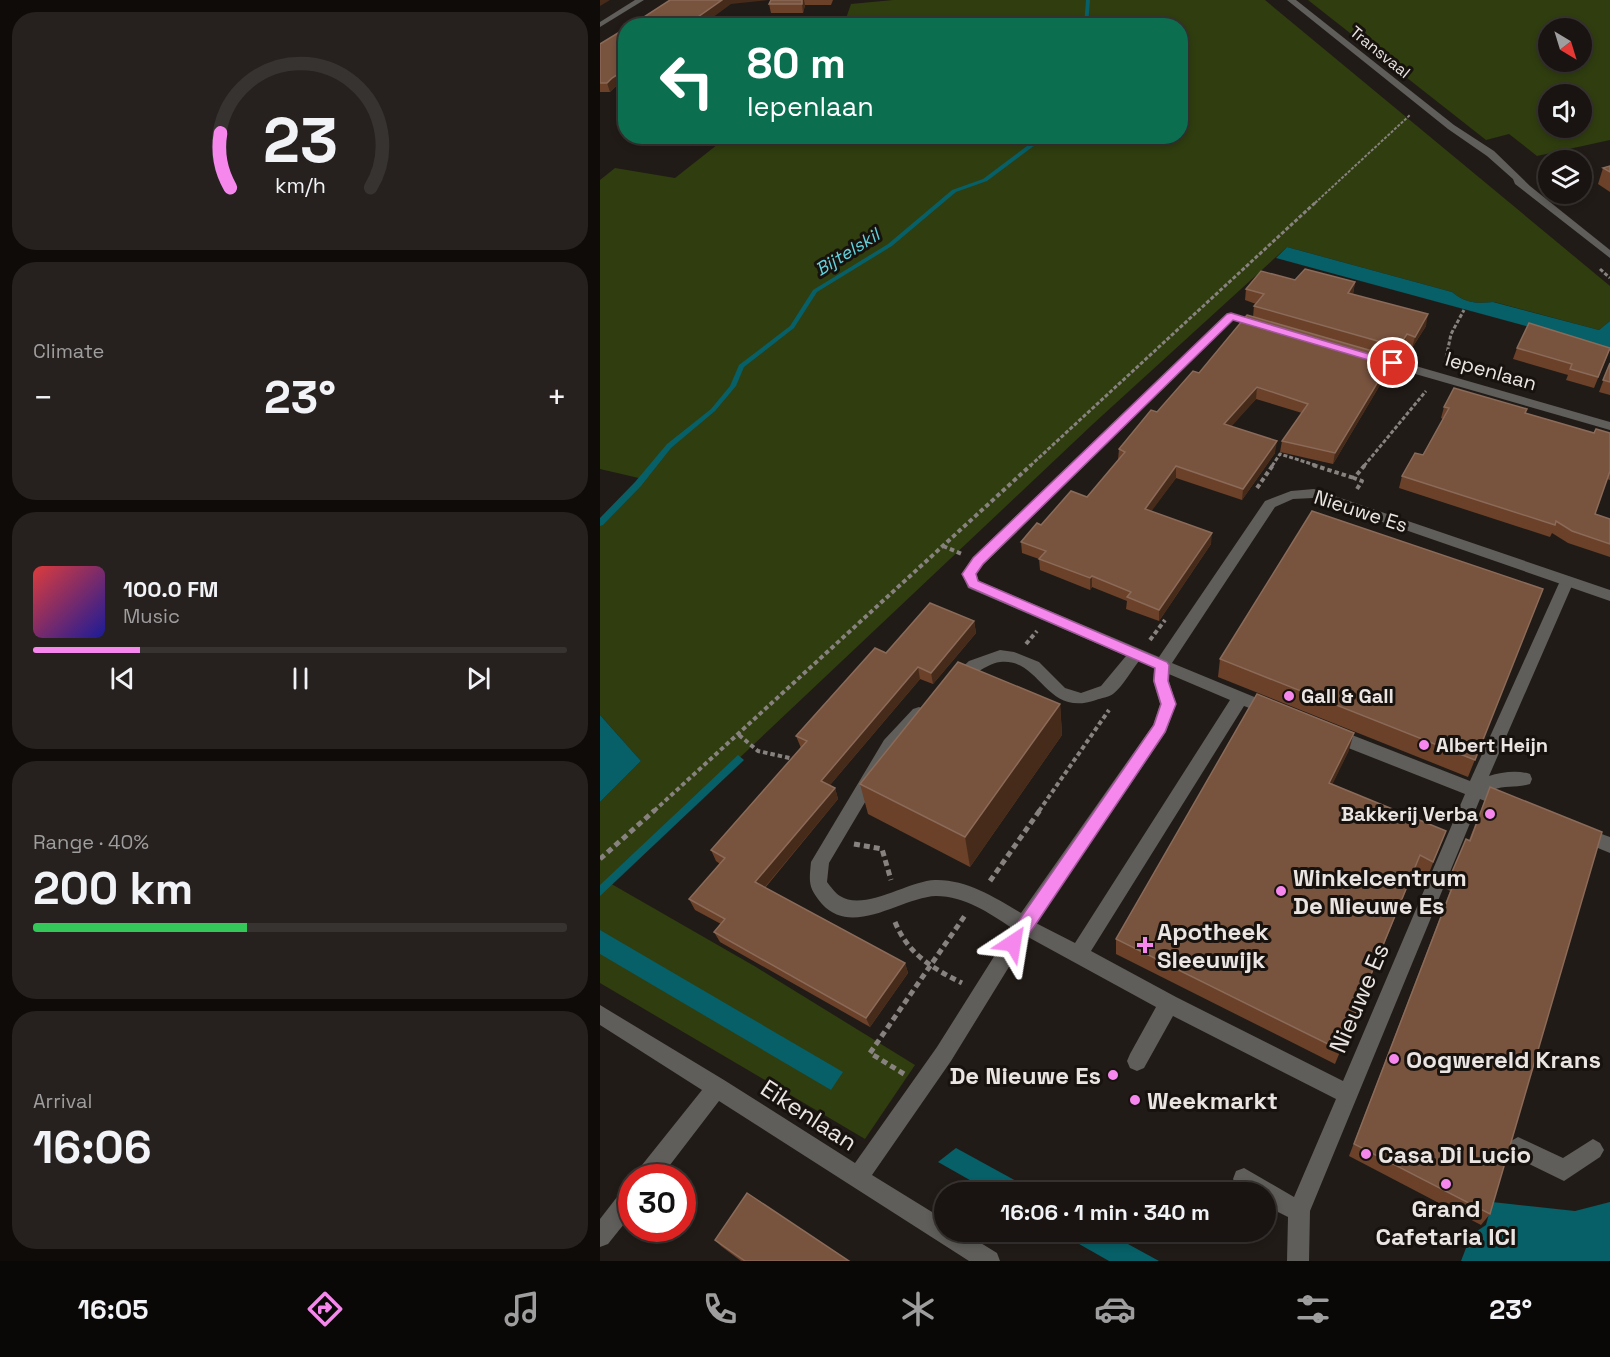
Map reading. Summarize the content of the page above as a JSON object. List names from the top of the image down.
{
  "streets": {
    "street": [
      "Transvaal",
      "Iepenlaan",
      "Nieuwe Es",
      "Eikenlaan"
    ]
  },
  "water": ["Bijtelskil"],
  "places": {
    "other": [
      "Gall & Gall",
      "Albert Heijn",
      "Bakkerij Verba",
      "Winkelcentrum De Nieuwe Es",
      "Oogwereld Krans",
      "De Nieuwe Es",
      "Weekmarkt",
      "Casa Di Lucio",
      "Grand Cafetaria ICI"
    ],
    "health": ["Apotheek Sleeuwijk"]
  },
  "north": "bottom right",
  "page": {
    "turn": ["80 m", "Iepenlaan"],
    "tile": [
      "Climate",
      ["Range · 40%", "200 km"],
      ["Arrival", "16:06"]
    ],
    "heat": ["−", "23°", "+"],
    "song": ["100.0 FM", "Music"],
    "limit": "30",
    "trip": "16:06 · 1 min · 340 m",
    "tabs": ["16:05", "23°"],
    "gauge": ["23", "km/h"]
  }
}
